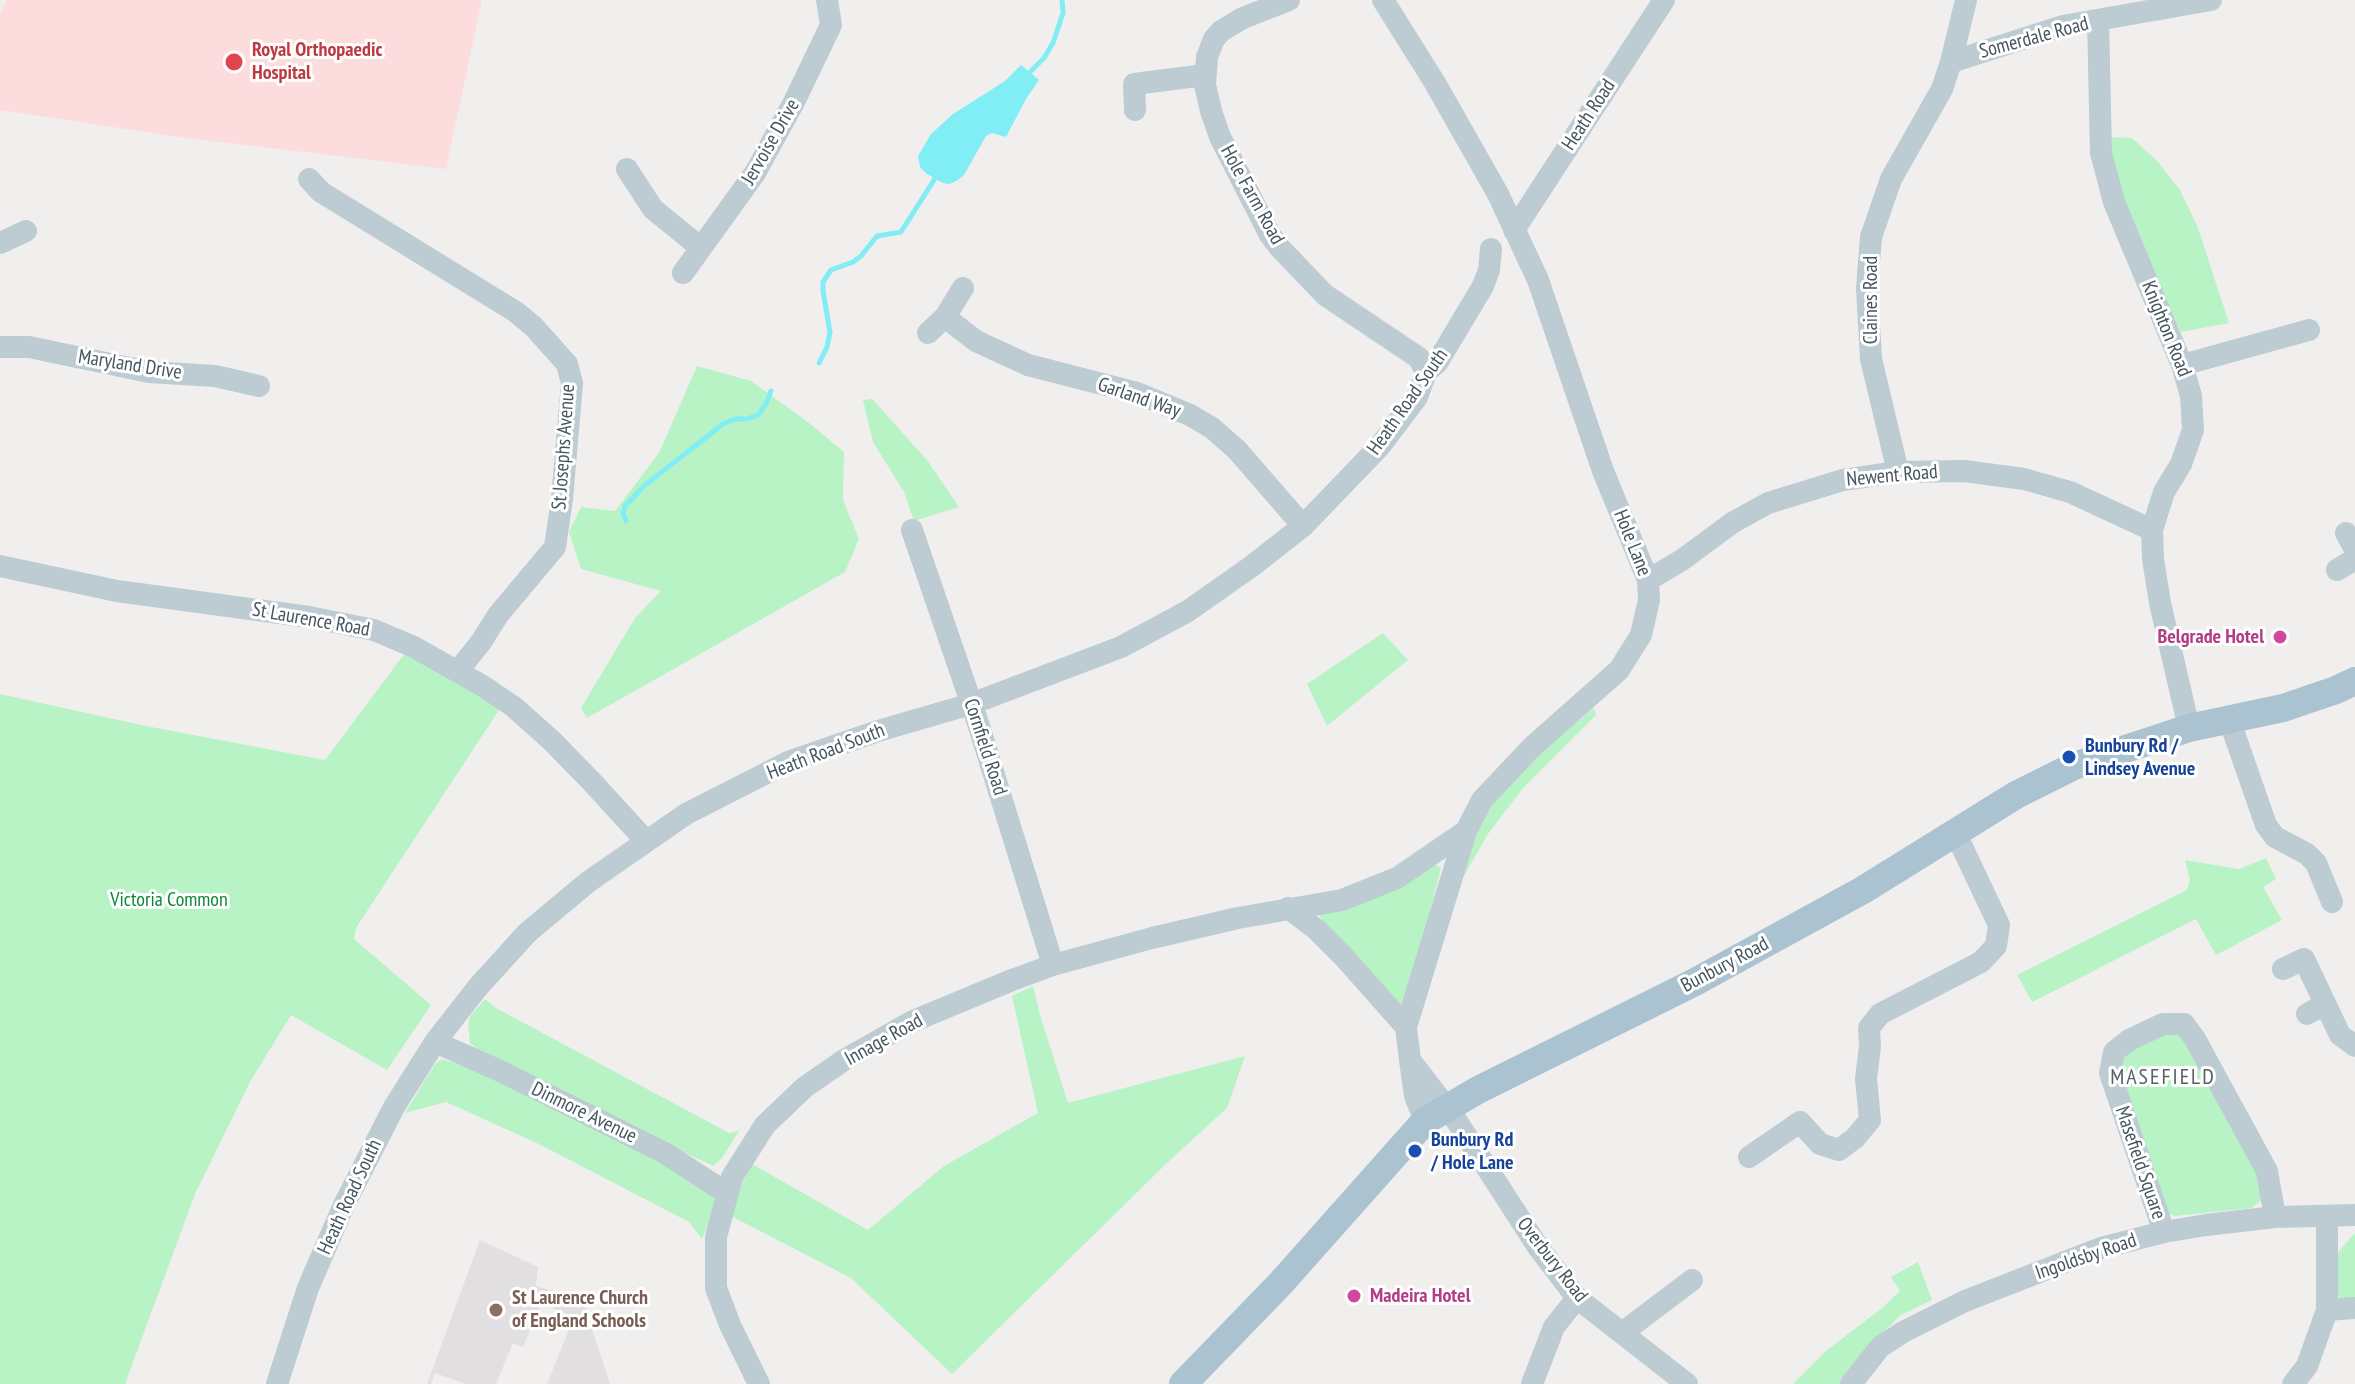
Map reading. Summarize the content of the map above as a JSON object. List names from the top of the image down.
{
  "streets": {
    "main road": ["Bunbury Road"],
    "street": [
      "Somerdale Road",
      "Heath Road",
      "Jervoise Drive",
      "Hole Farm Road",
      "Claines Road",
      "Knighton Road",
      "Maryland Drive",
      "Garland Way",
      "Heath Road South",
      "St Josephs Avenue",
      "Newent Road",
      "Hole Lane",
      "St Laurence Road",
      "Cornfield Road",
      "Innage Road",
      "Dinmore Avenue",
      "Masefield Square",
      "Ingoldsby Road",
      "Overbury Road"
    ]
  },
  "crossings": [
    ["Somerdale Road", "Claines Road"],
    ["Somerdale Road", "Knighton Road"],
    ["Heath Road", "Hole Lane"],
    ["Hole Farm Road", "Heath Road South"],
    ["Claines Road", "Newent Road"],
    ["Knighton Road", "Newent Road"],
    ["Knighton Road", "Bunbury Road"],
    ["Garland Way", "Heath Road South"],
    ["Heath Road South", "St Laurence Road"],
    ["Heath Road South", "Cornfield Road"],
    ["Heath Road South", "Dinmore Avenue"],
    ["St Josephs Avenue", "St Laurence Road"],
    ["Newent Road", "Hole Lane"],
    ["Hole Lane", "Bunbury Road"],
    ["Hole Lane", "Innage Road"],
    ["Hole Lane", "Overbury Road"],
    ["Cornfield Road", "Innage Road"],
    ["Bunbury Road", "Overbury Road"],
    ["Innage Road", "Dinmore Avenue"],
    ["Masefield Square", "Ingoldsby Road"]
  ],
  "districts": ["MASEFIELD"],
  "parks": ["Victoria Common"],
  "places": [
    "Royal Orthopaedic Hospital",
    "Belgrade Hotel",
    "Bunbury Rd / Lindsey Avenue",
    "Bunbury Rd / Hole Lane",
    "Madeira Hotel",
    "St Laurence Church of England Schools"
  ]
}
